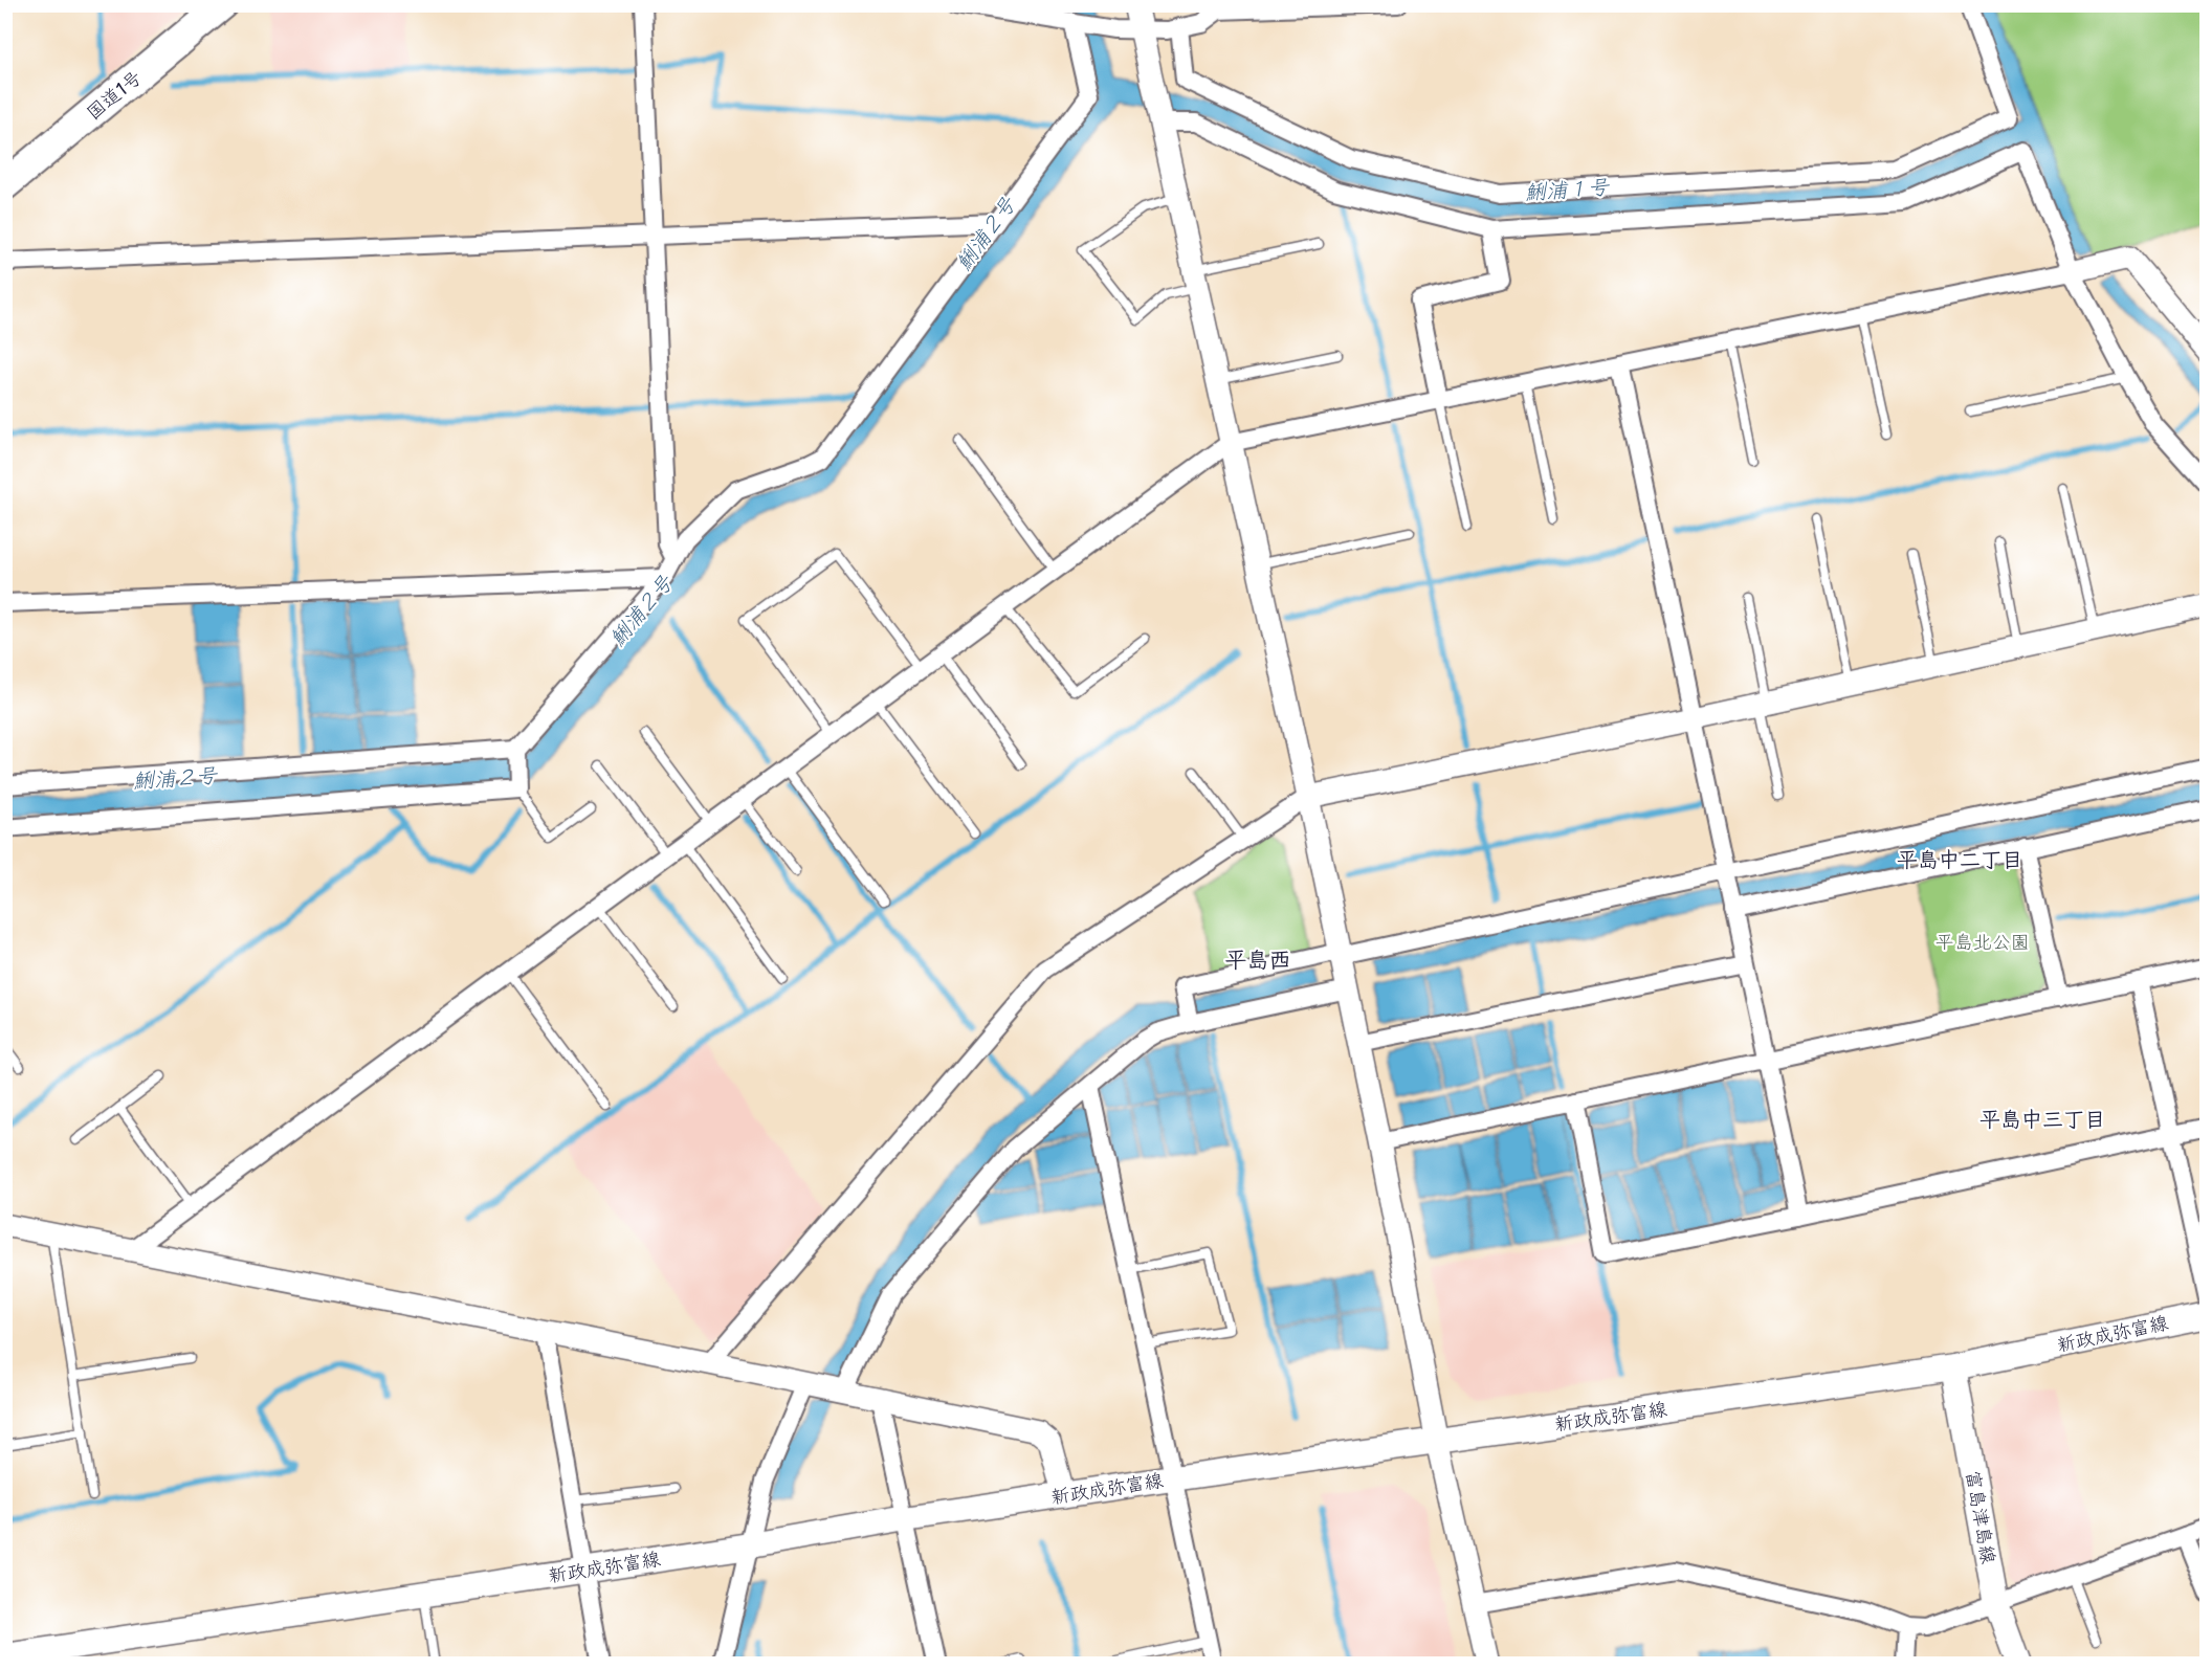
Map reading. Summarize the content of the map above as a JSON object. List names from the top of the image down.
{
  "streets": {
    "highway": ["国道1号"],
    "main road": ["新政成弥富線", "富島津島線"]
  },
  "crossings": [
    ["新政成弥富線", "富島津島線"]
  ],
  "districts": ["平島中二丁目", "平島西", "平島中三丁目"],
  "water": ["鯏浦１号", "鯏浦２号"],
  "parks": ["平島北公園"]
}
